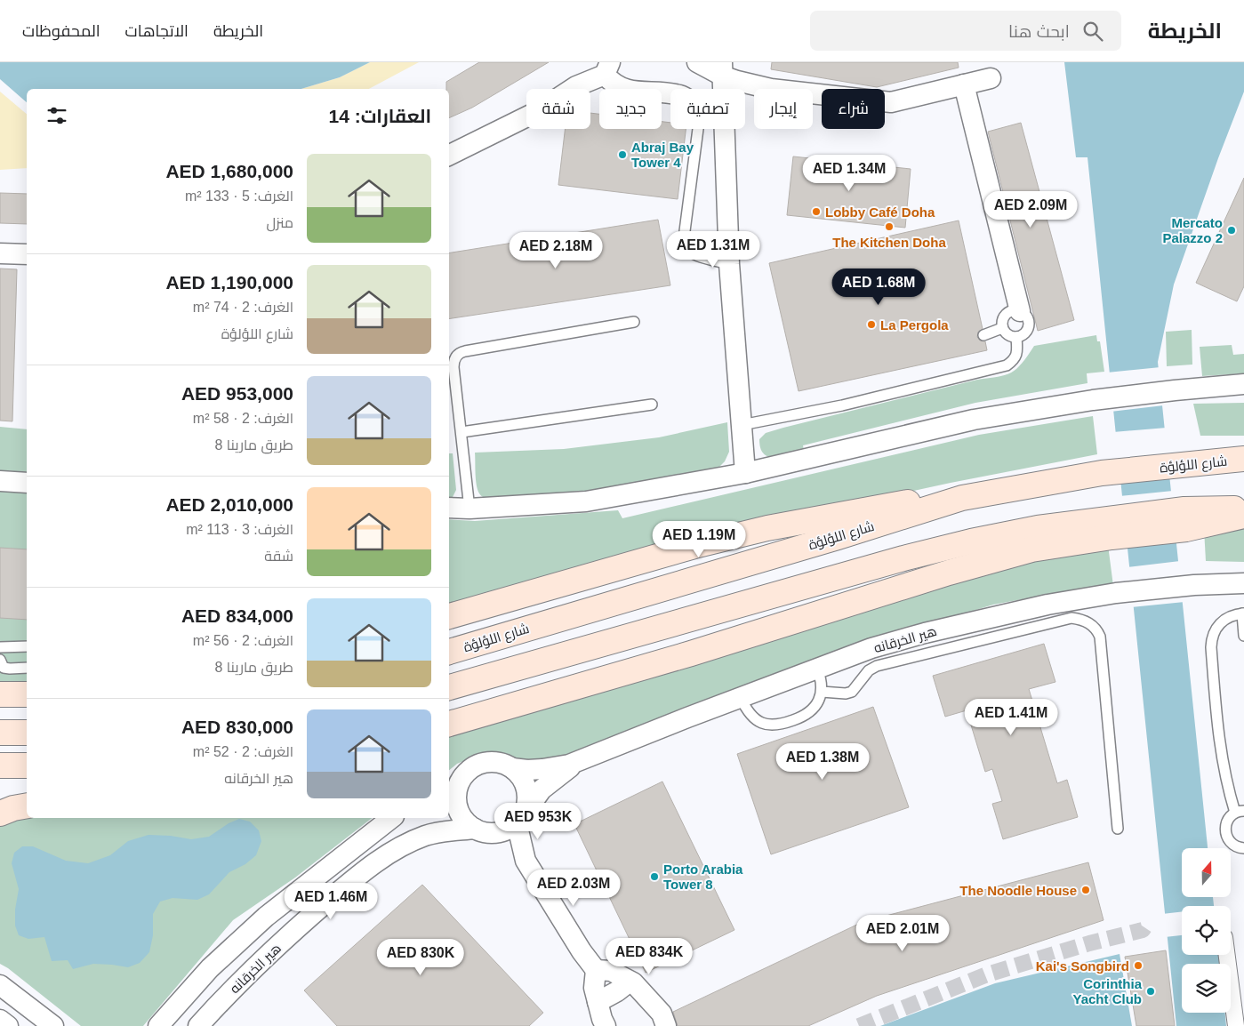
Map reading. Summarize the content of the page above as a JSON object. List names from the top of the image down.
{
  "streets": {
    "main road": ["شارع اللؤلؤة"],
    "street": ["هير الخرقانه"]
  },
  "places": [
    "Abraj Bay Tower 4",
    "Lobby Café Doha",
    "The Kitchen Doha",
    "Mercato Palazzo 2",
    "La Pergola",
    "Porto Arabia Tower 8",
    "The Noodle House",
    "Kai's Songbird",
    "Corinthia Yacht Club"
  ],
  "north": "top",
  "page": {
    "header": "الخريطة",
    "search": "ابحث هنا",
    "nav": ["الخريطة", "الاتجاهات", "المحفوظات"],
    "chip": [
      "شراء",
      "إيجار",
      "تصفية",
      "جديد",
      "شقة"
    ],
    "heading": "العقارات: 14",
    "list": [
      {
        "name": "AED 1,680,000",
        "note": "الغرف: 5 · 133 m² · منزل"
      },
      {
        "name": "AED 1,190,000",
        "note": "الغرف: 2 · 74 m² · شارع اللؤلؤة"
      },
      {
        "name": "AED 953,000",
        "note": "الغرف: 2 · 58 m² · طريق مارينا 8"
      },
      {
        "name": "AED 2,010,000",
        "note": "الغرف: 3 · 113 m² · شقة"
      },
      {
        "name": "AED 834,000",
        "note": "الغرف: 2 · 56 m² · طريق مارينا 8"
      },
      {
        "name": "AED 830,000",
        "note": "الغرف: 2 · 52 m² · هير الخرقانه"
      }
    ],
    "price": [
      "AED 1.34M",
      "AED 2.09M",
      "AED 1.31M",
      "AED 2.18M",
      "AED 1.68M",
      "AED 1.19M",
      "AED 1.41M",
      "AED 1.38M",
      "AED 953K",
      "AED 2.03M",
      "AED 1.46M",
      "AED 2.01M",
      "AED 834K",
      "AED 830K"
    ]
  }
}
